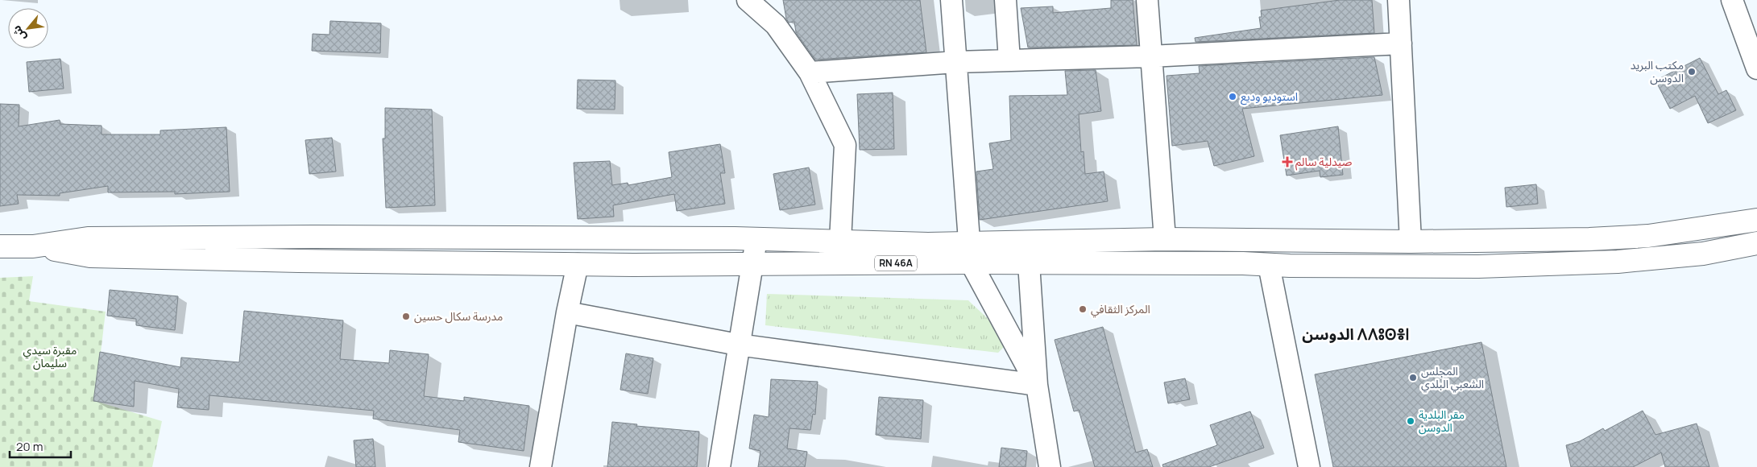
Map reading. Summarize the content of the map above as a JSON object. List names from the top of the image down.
{
  "streets": {
    "main road": ["RN 46A"]
  },
  "districts": ["الدوسن ⴷⴷⵓⵙⴻⵏ"],
  "parks": ["مقبرة سيدي سليمان"],
  "places": {
    "other": [
      "مكتب البريد الدوسن",
      "استوديو وديع",
      "المركز الثقافي",
      "مدرسة سكال حسين",
      "المجلس الشعبي البلدي",
      "مقر البلدية الدوسن"
    ],
    "health": ["صيدلية سالم"]
  },
  "scale_bar": "20 m",
  "north": "bottom left"
}
